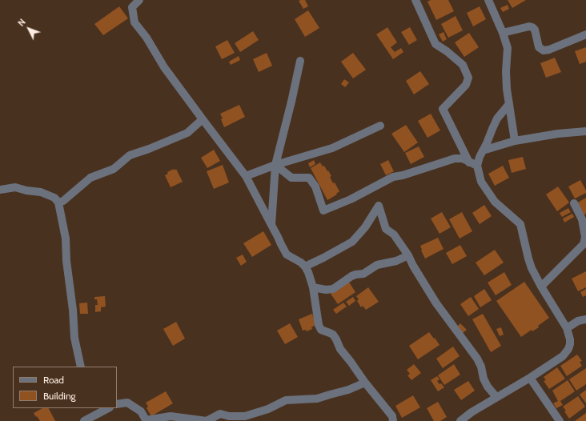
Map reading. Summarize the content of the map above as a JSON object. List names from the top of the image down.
{
  "legend": ["Road", "Building"],
  "north": "top left"
}
